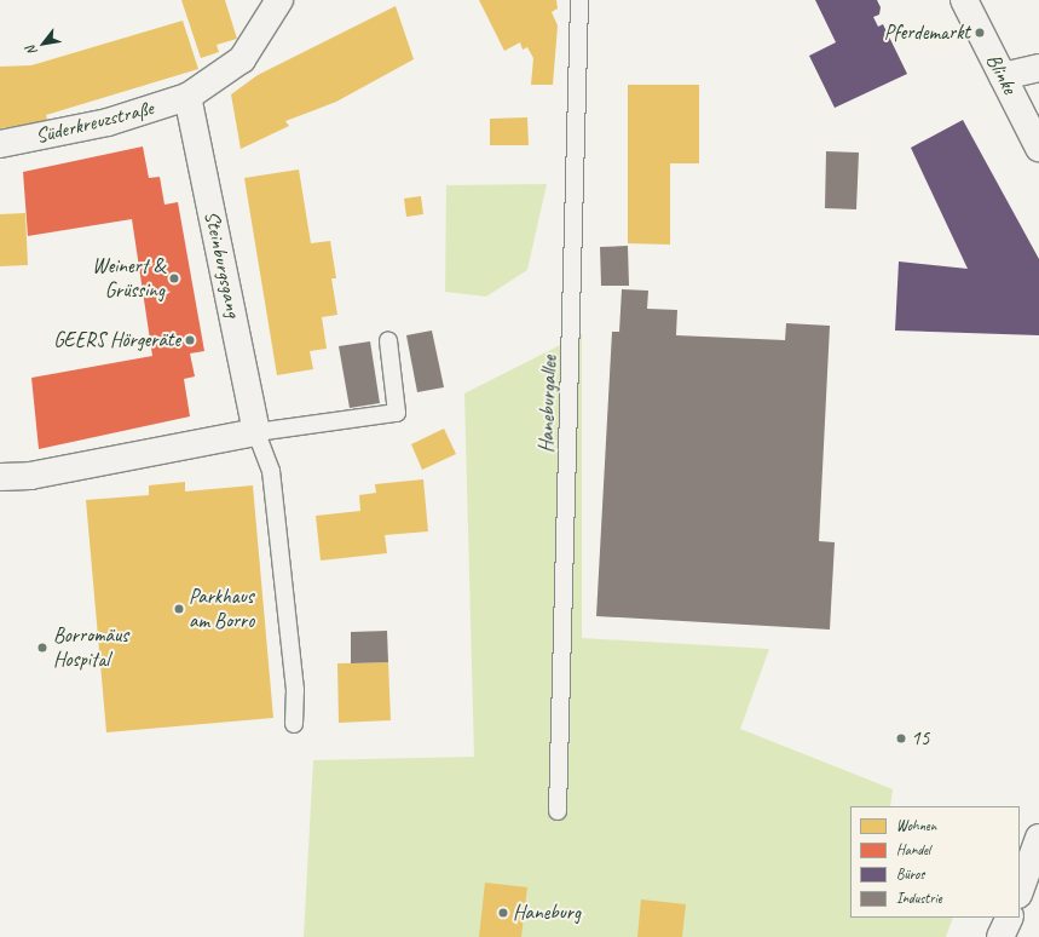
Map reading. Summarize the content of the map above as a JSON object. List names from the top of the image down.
{
  "streets": {
    "street": ["Blinke", "Süderkreuzstraße", "Steinburgsgang"],
    "lane": ["Haneburgallee"]
  },
  "crossings": [
    ["Süderkreuzstraße", "Steinburgsgang"]
  ],
  "places": [
    "Pferdemarkt",
    "Weinert & Grüssing",
    "GEERS Hörgeräte",
    "Parkhaus am Borro",
    "Borromäus Hospital",
    "15",
    "Haneburg"
  ],
  "legend": [
    "Wohnen",
    "Handel",
    "Büros",
    "Industrie"
  ],
  "north": "bottom left"
}
